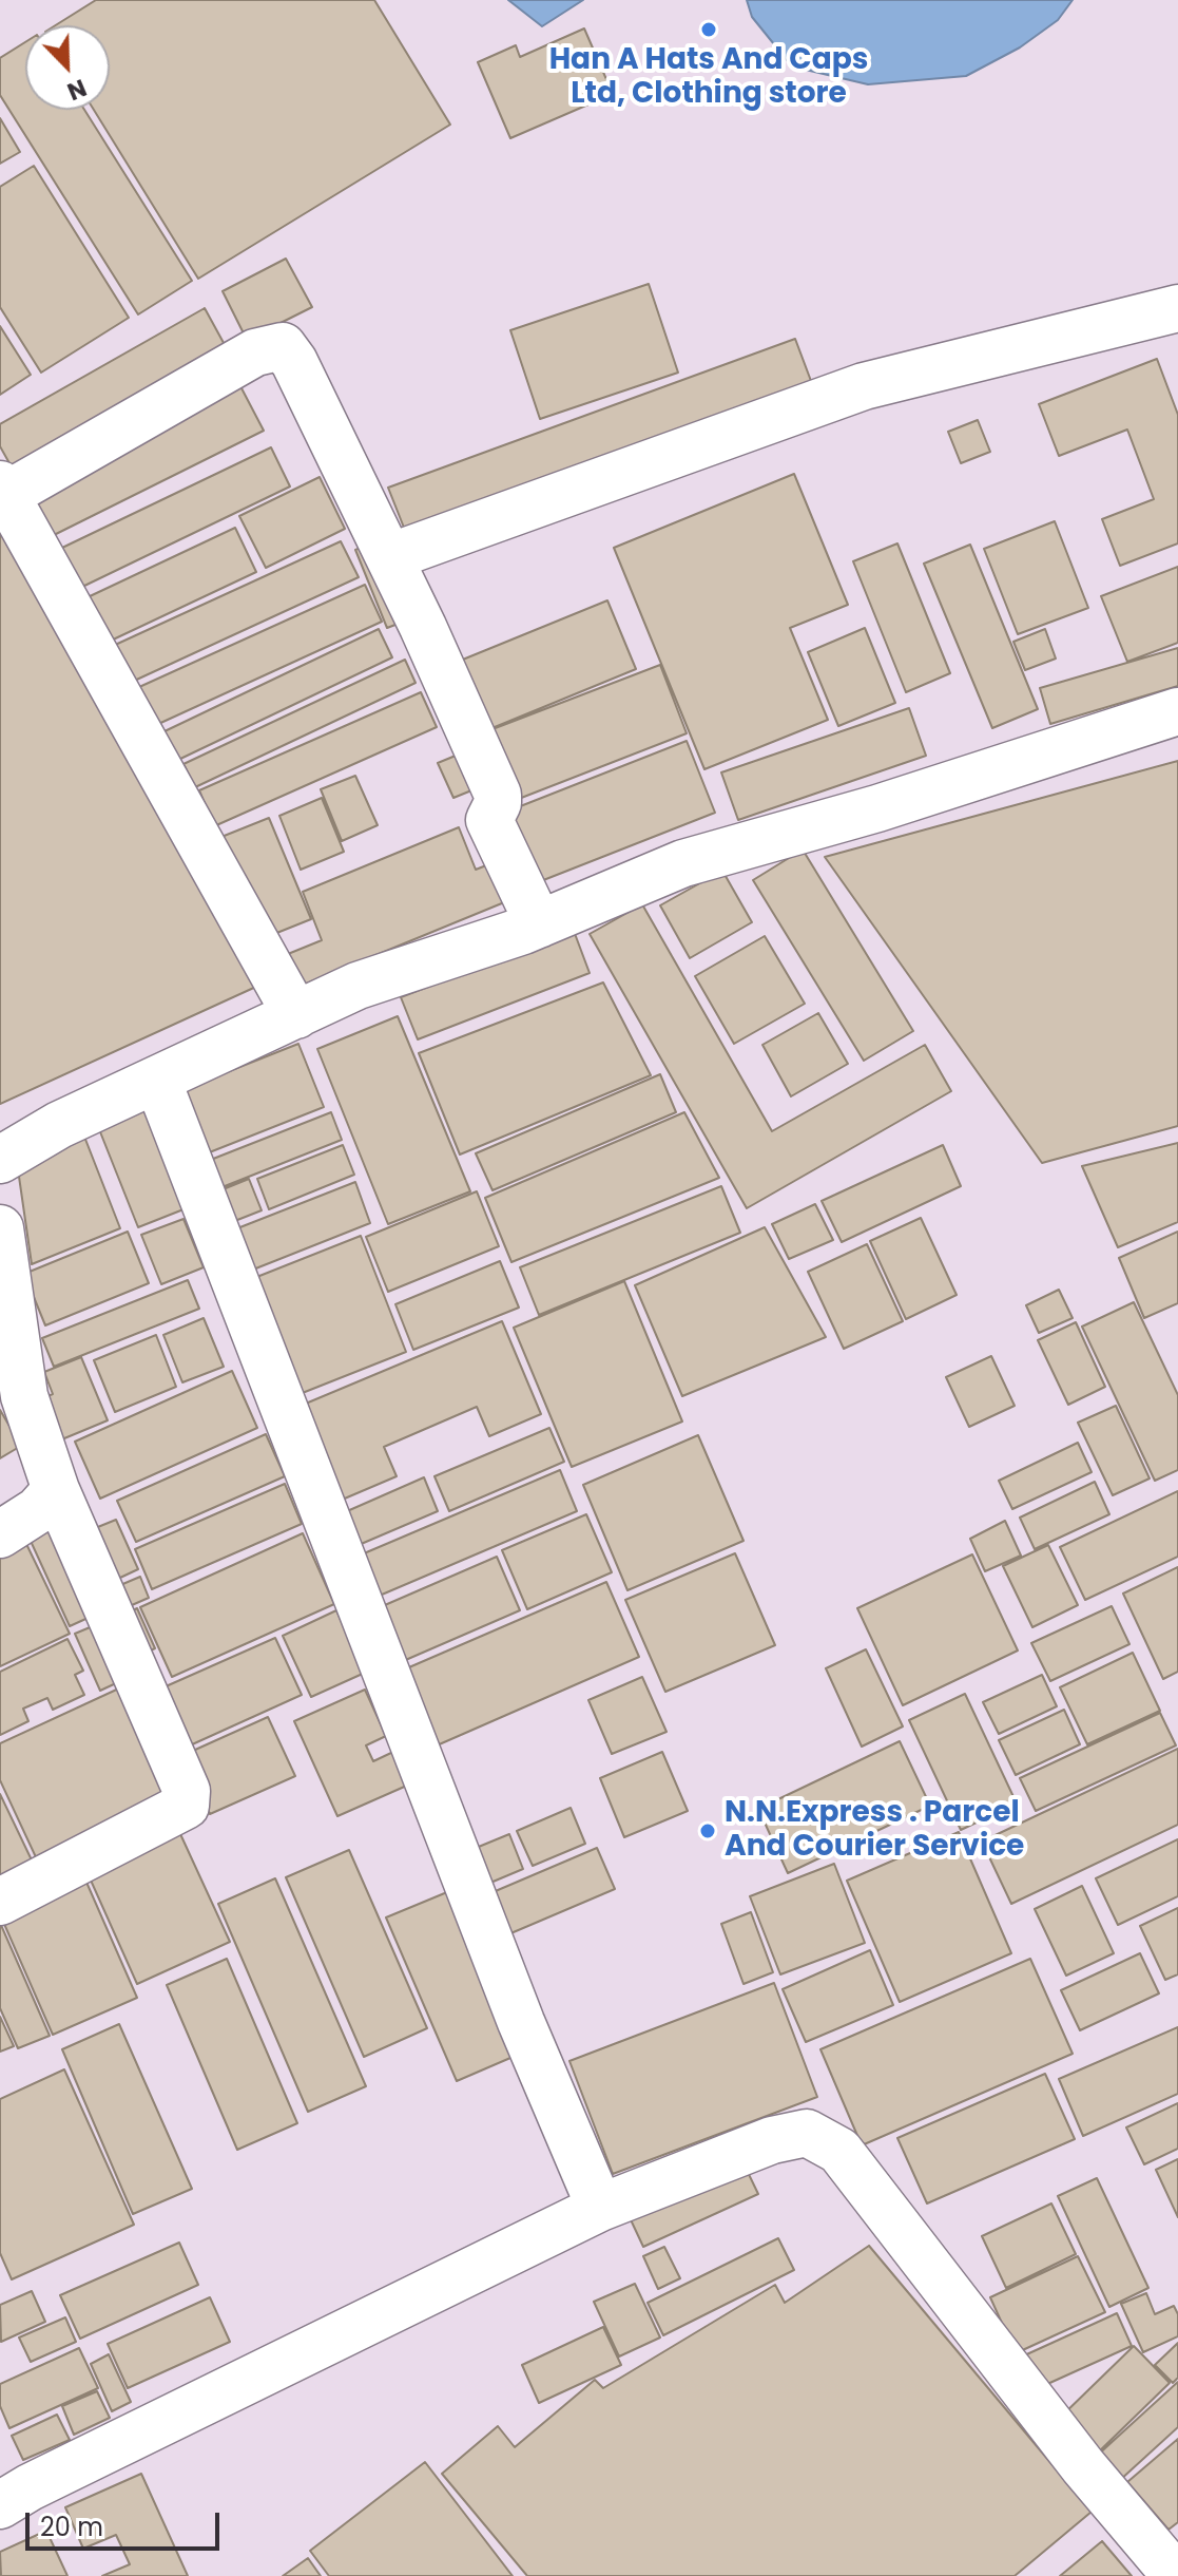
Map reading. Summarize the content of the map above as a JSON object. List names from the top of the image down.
{
  "places": ["Han A Hats And Caps Ltd, Clothing store", "N.N.Express . Parcel And Courier Service"],
  "scale_bar": "20 m",
  "north": "bottom right"
}
